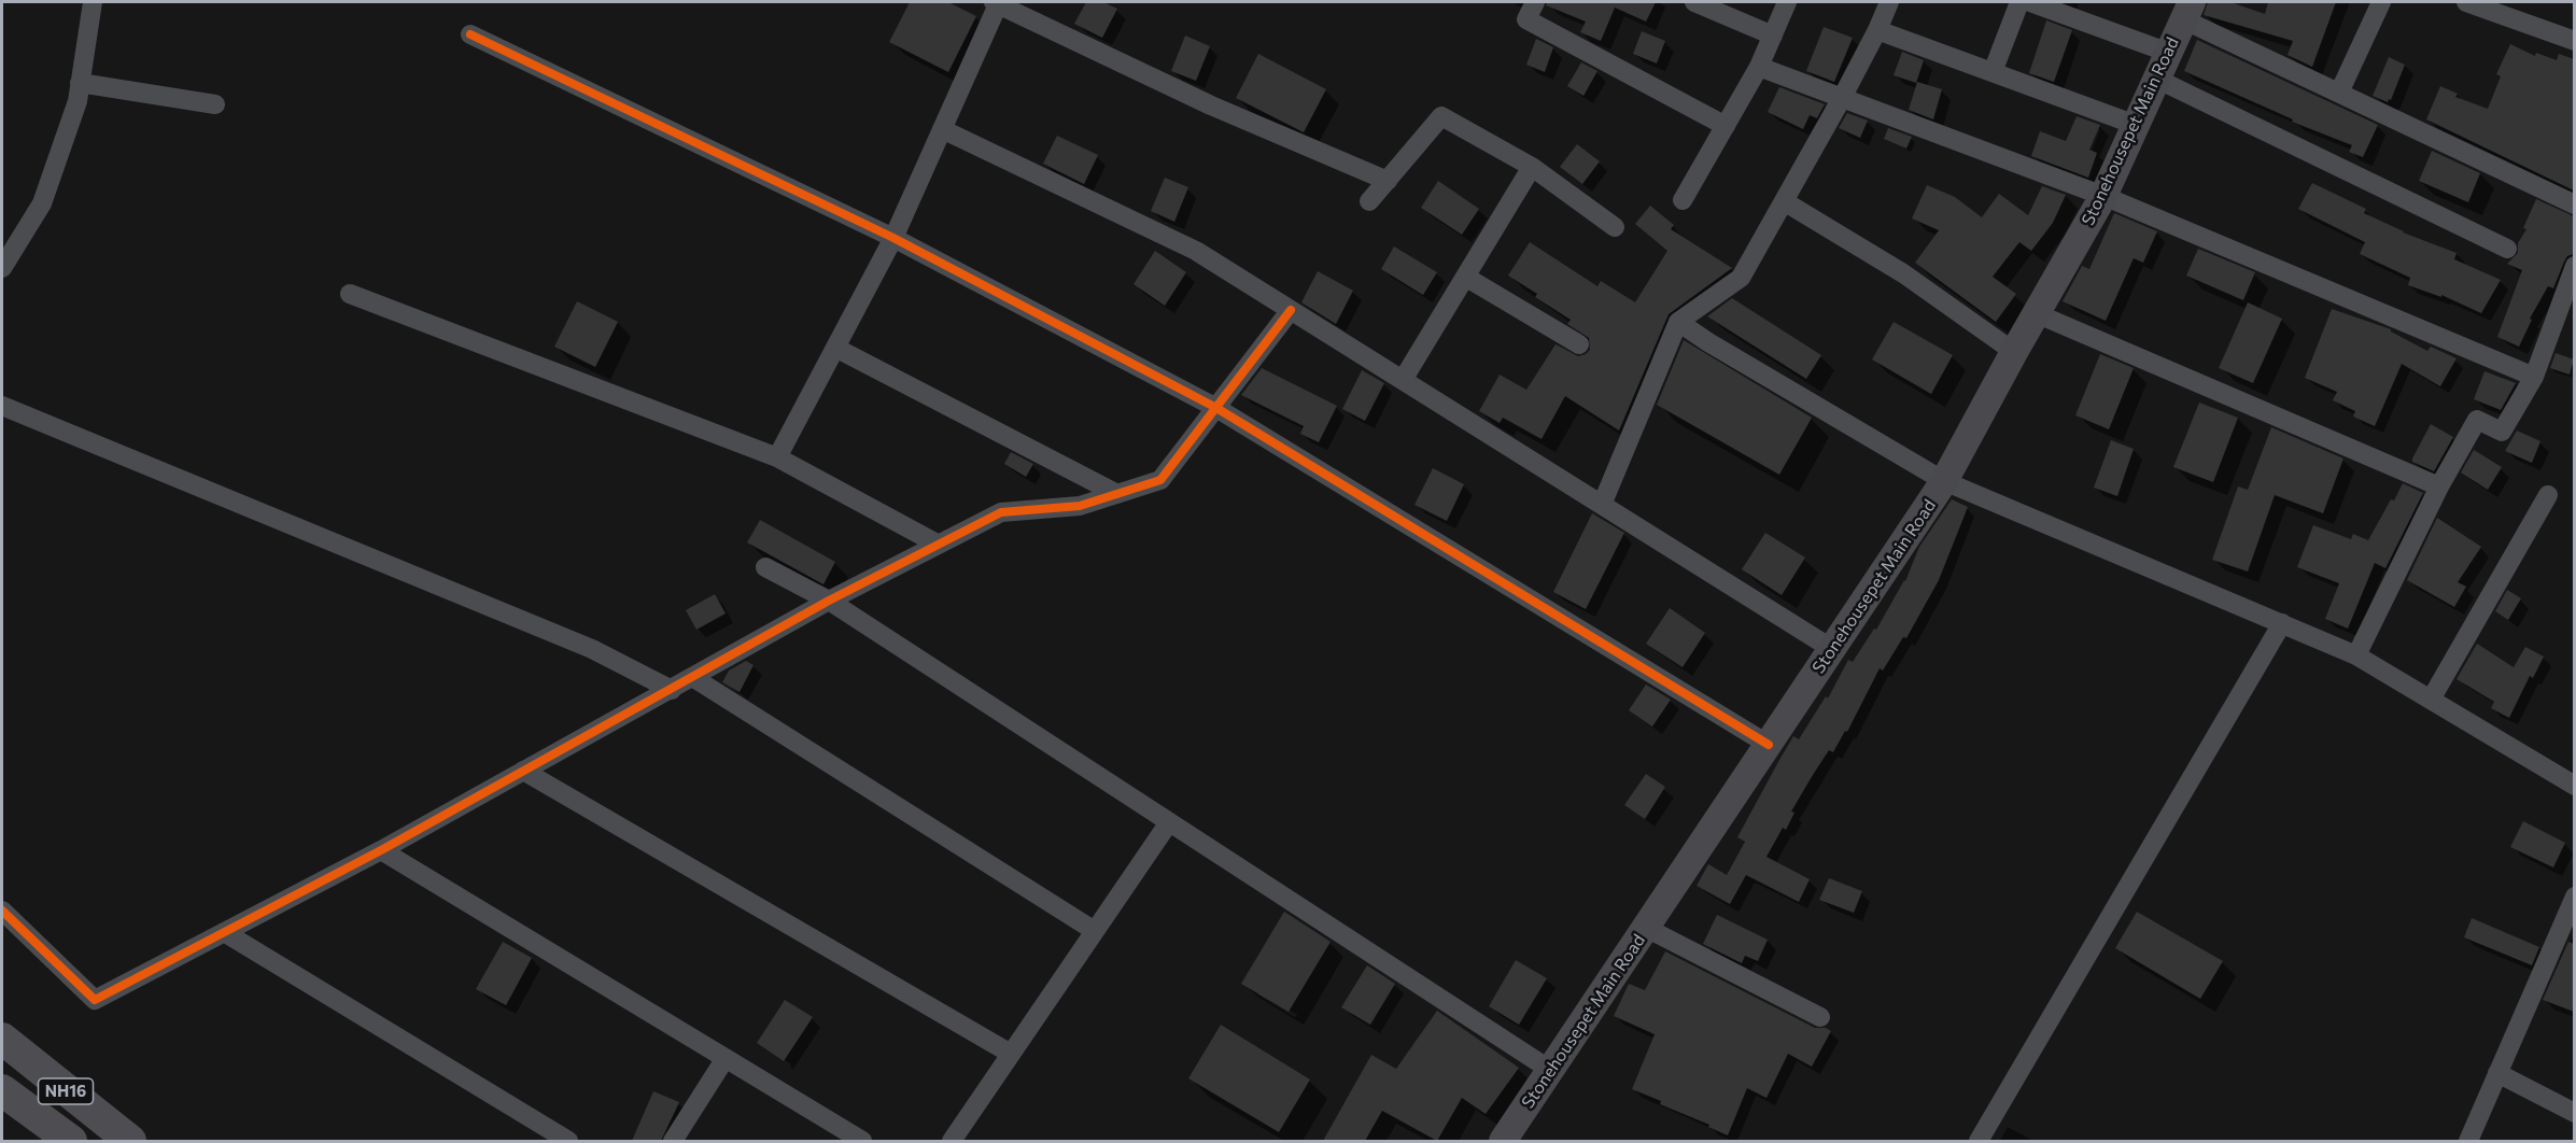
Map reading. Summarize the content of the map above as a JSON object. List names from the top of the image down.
{
  "streets": {
    "highway": ["NH16"],
    "main road": ["Stonehousepet Main Road"]
  }
}
